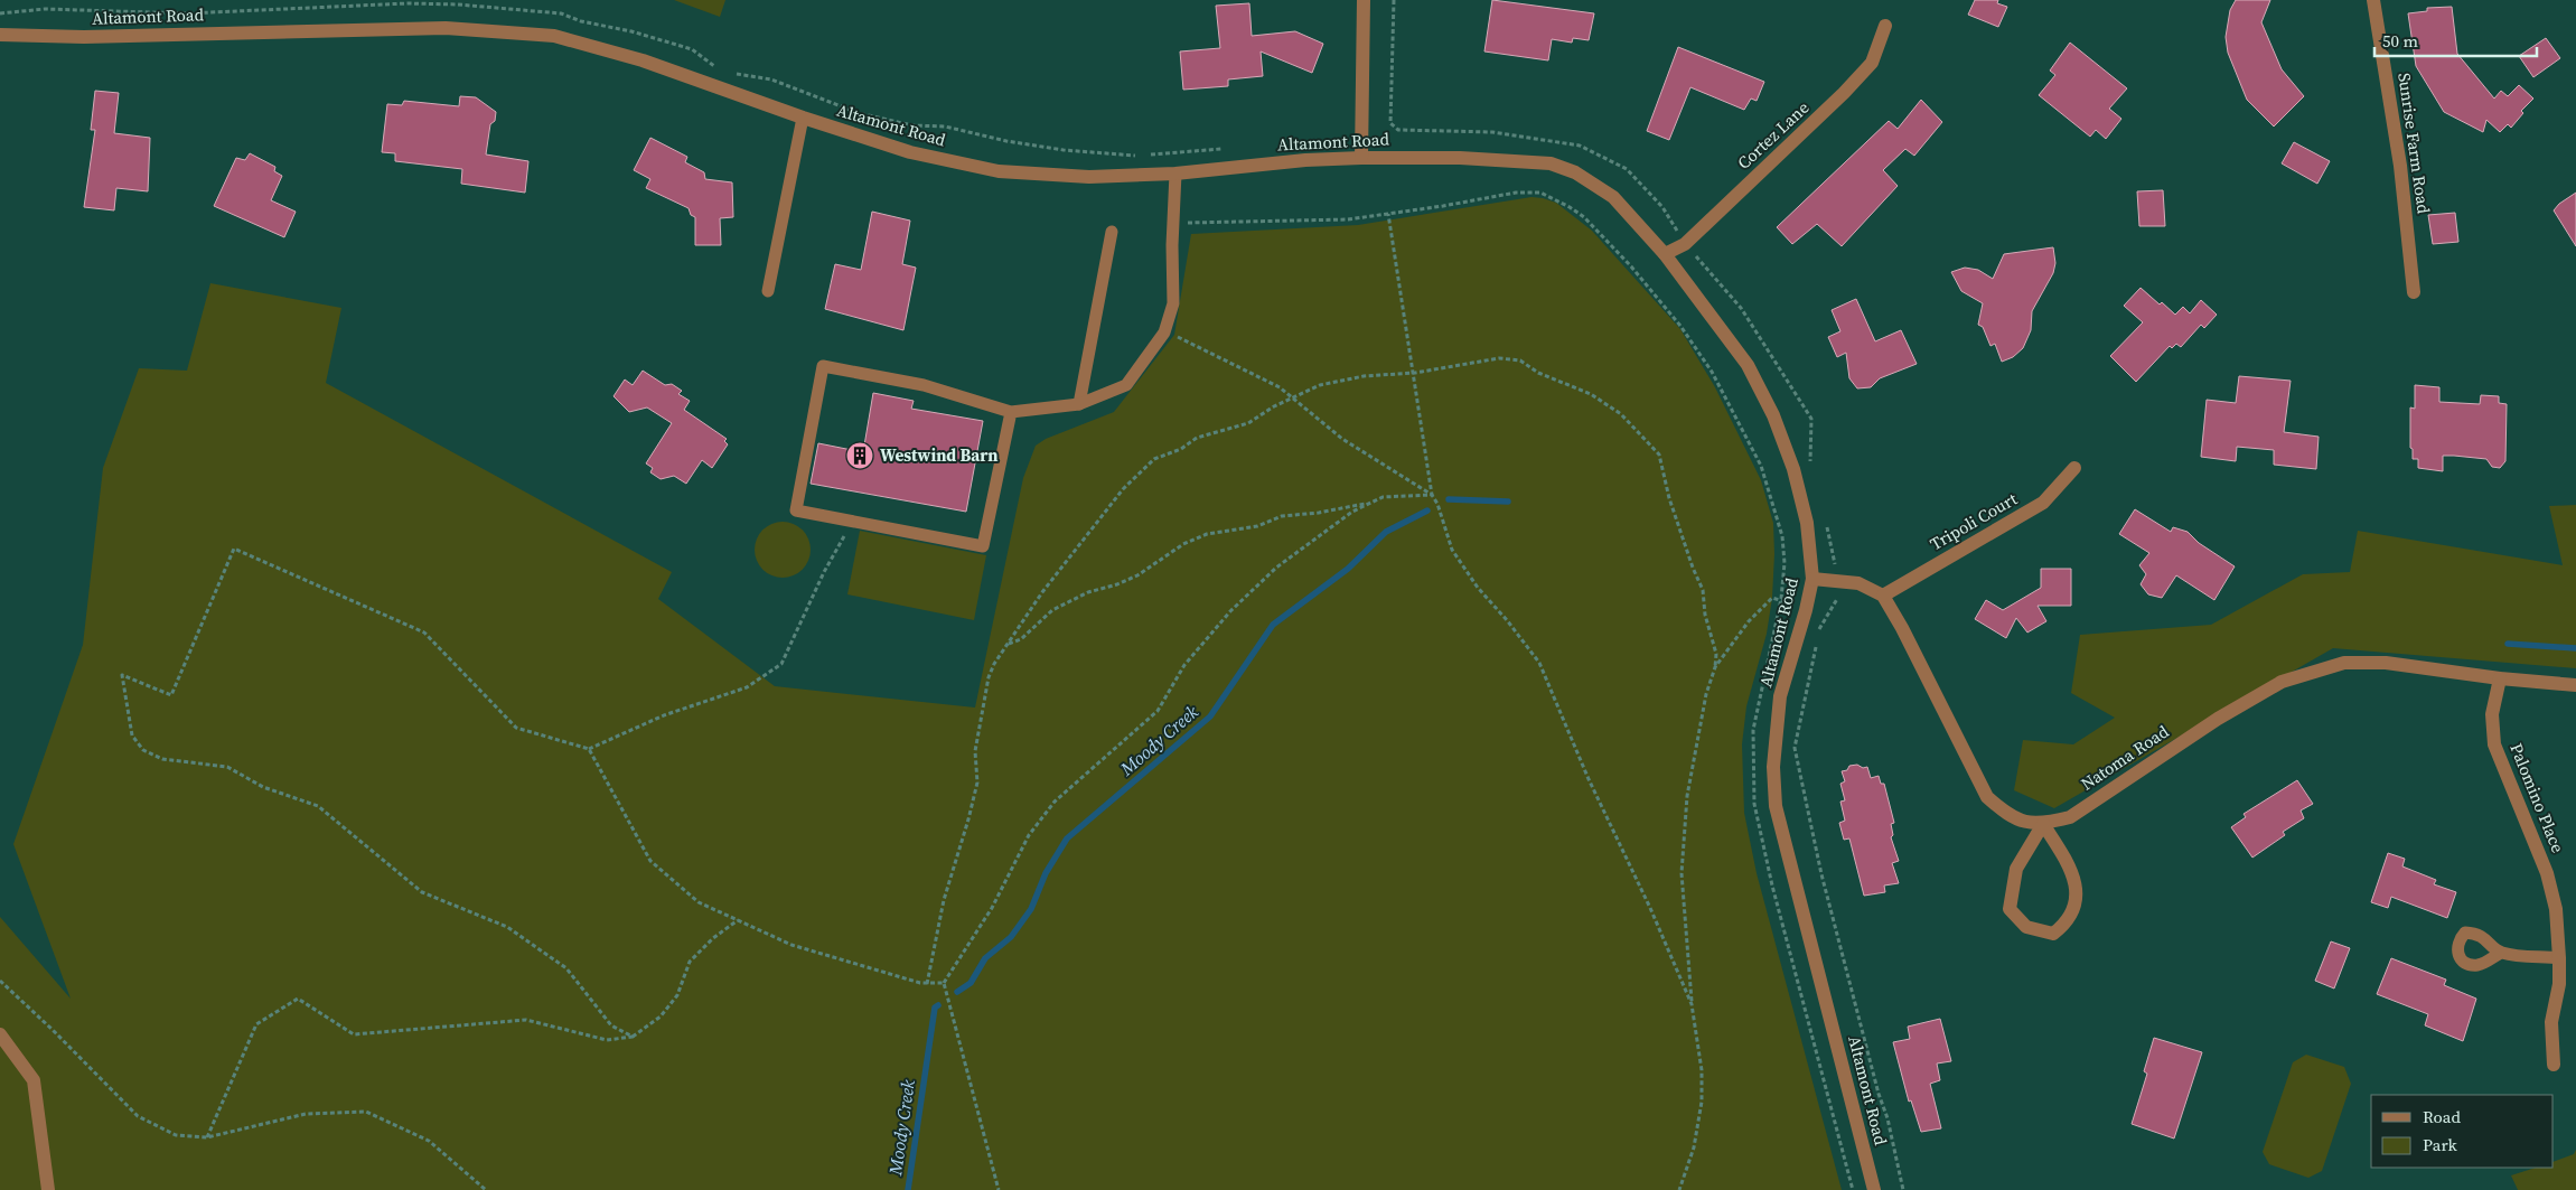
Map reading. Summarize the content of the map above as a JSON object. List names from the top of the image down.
{
  "streets": {
    "street": [
      "Altamont Road",
      "Cortez Lane",
      "Sunrise Farm Road",
      "Tripoli Court",
      "Natoma Road",
      "Palomino Place"
    ]
  },
  "crossings": [
    ["Altamont Road", "Cortez Lane"],
    ["Tripoli Court", "Natoma Road"],
    ["Natoma Road", "Palomino Place"]
  ],
  "water": ["Moody Creek"],
  "places": {
    "building": ["Westwind Barn"]
  },
  "legend": ["Road", "Park"],
  "scale_bar": "50 m"
}
